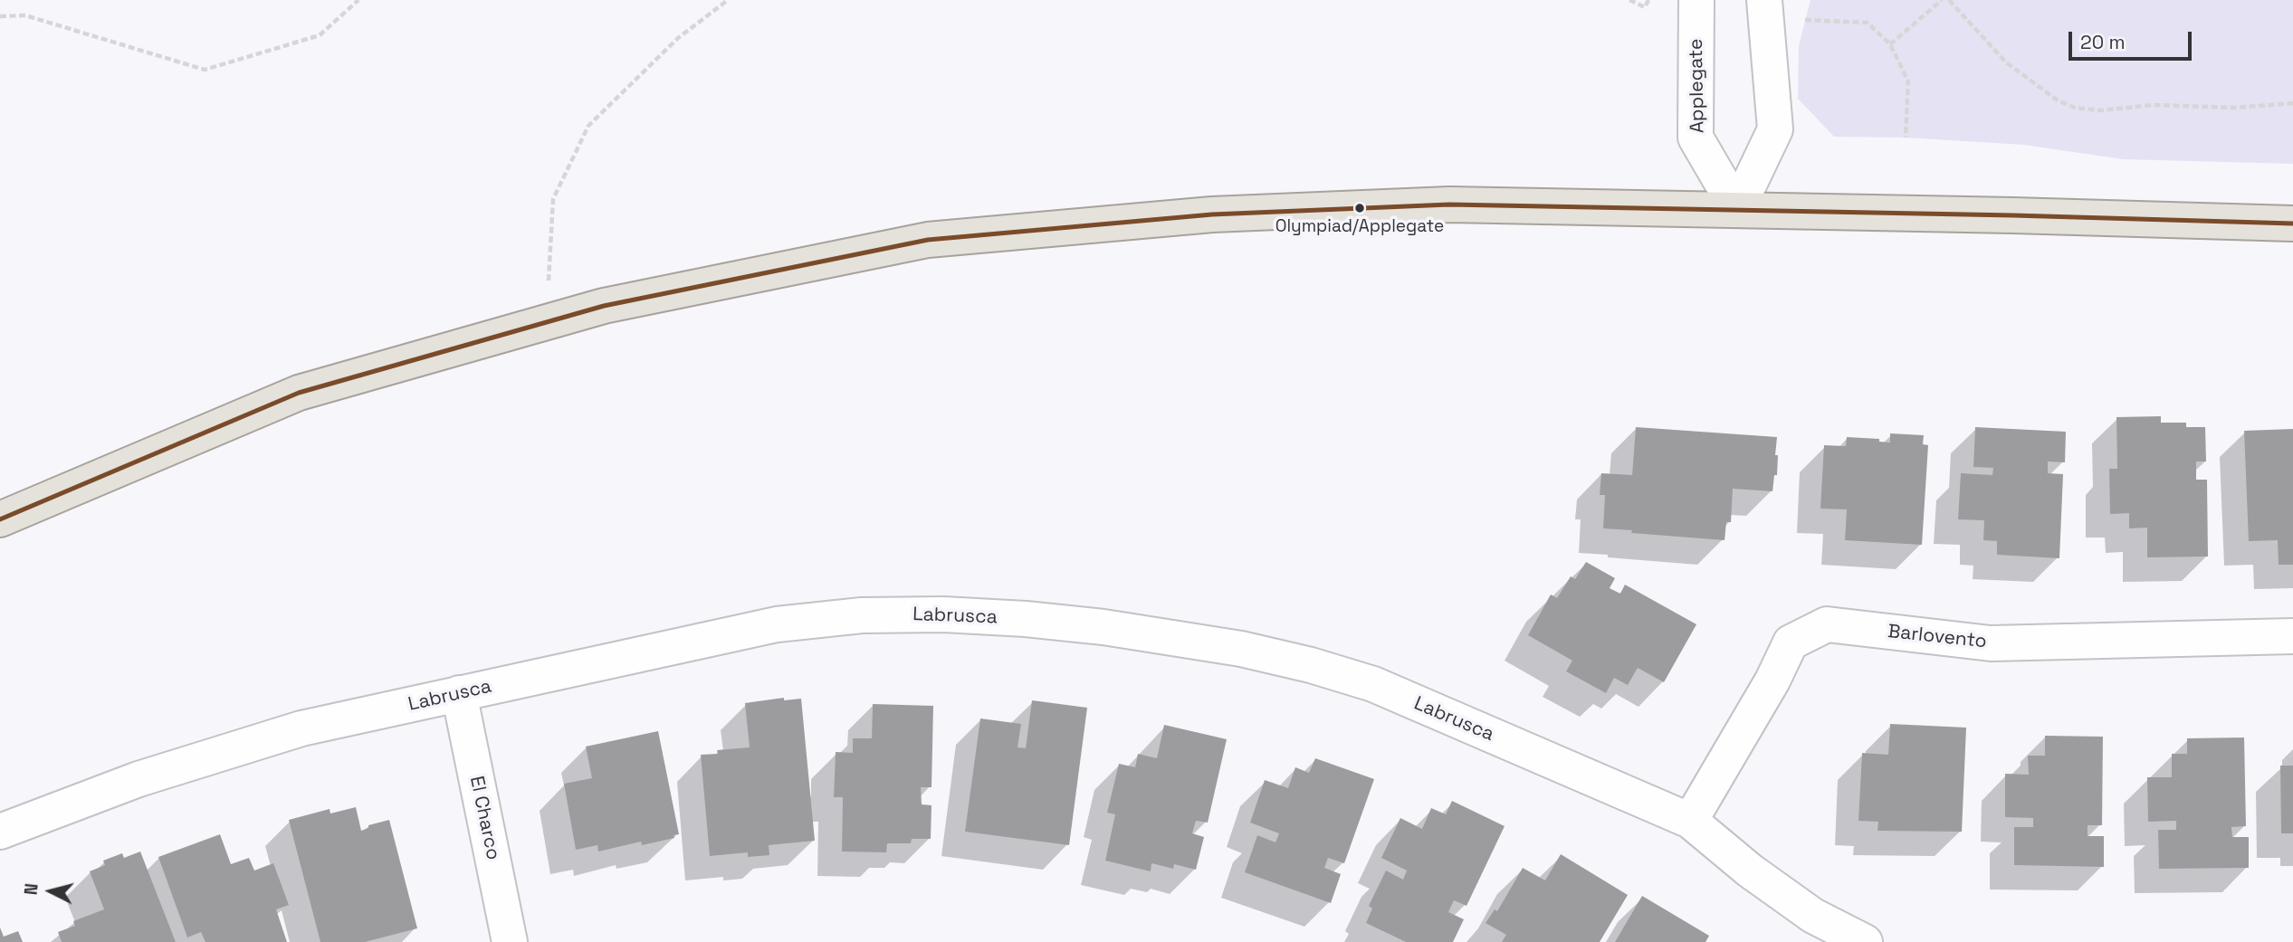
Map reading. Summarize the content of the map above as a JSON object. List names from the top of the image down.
{
  "streets": {
    "street": [
      "Applegate",
      "Labrusca",
      "Barlovento",
      "El Charco"
    ]
  },
  "crossings": [
    ["Labrusca", "Barlovento"],
    ["Labrusca", "El Charco"]
  ],
  "places": ["Olympiad/Applegate"],
  "scale_bar": "20 m",
  "north": "left"
}
